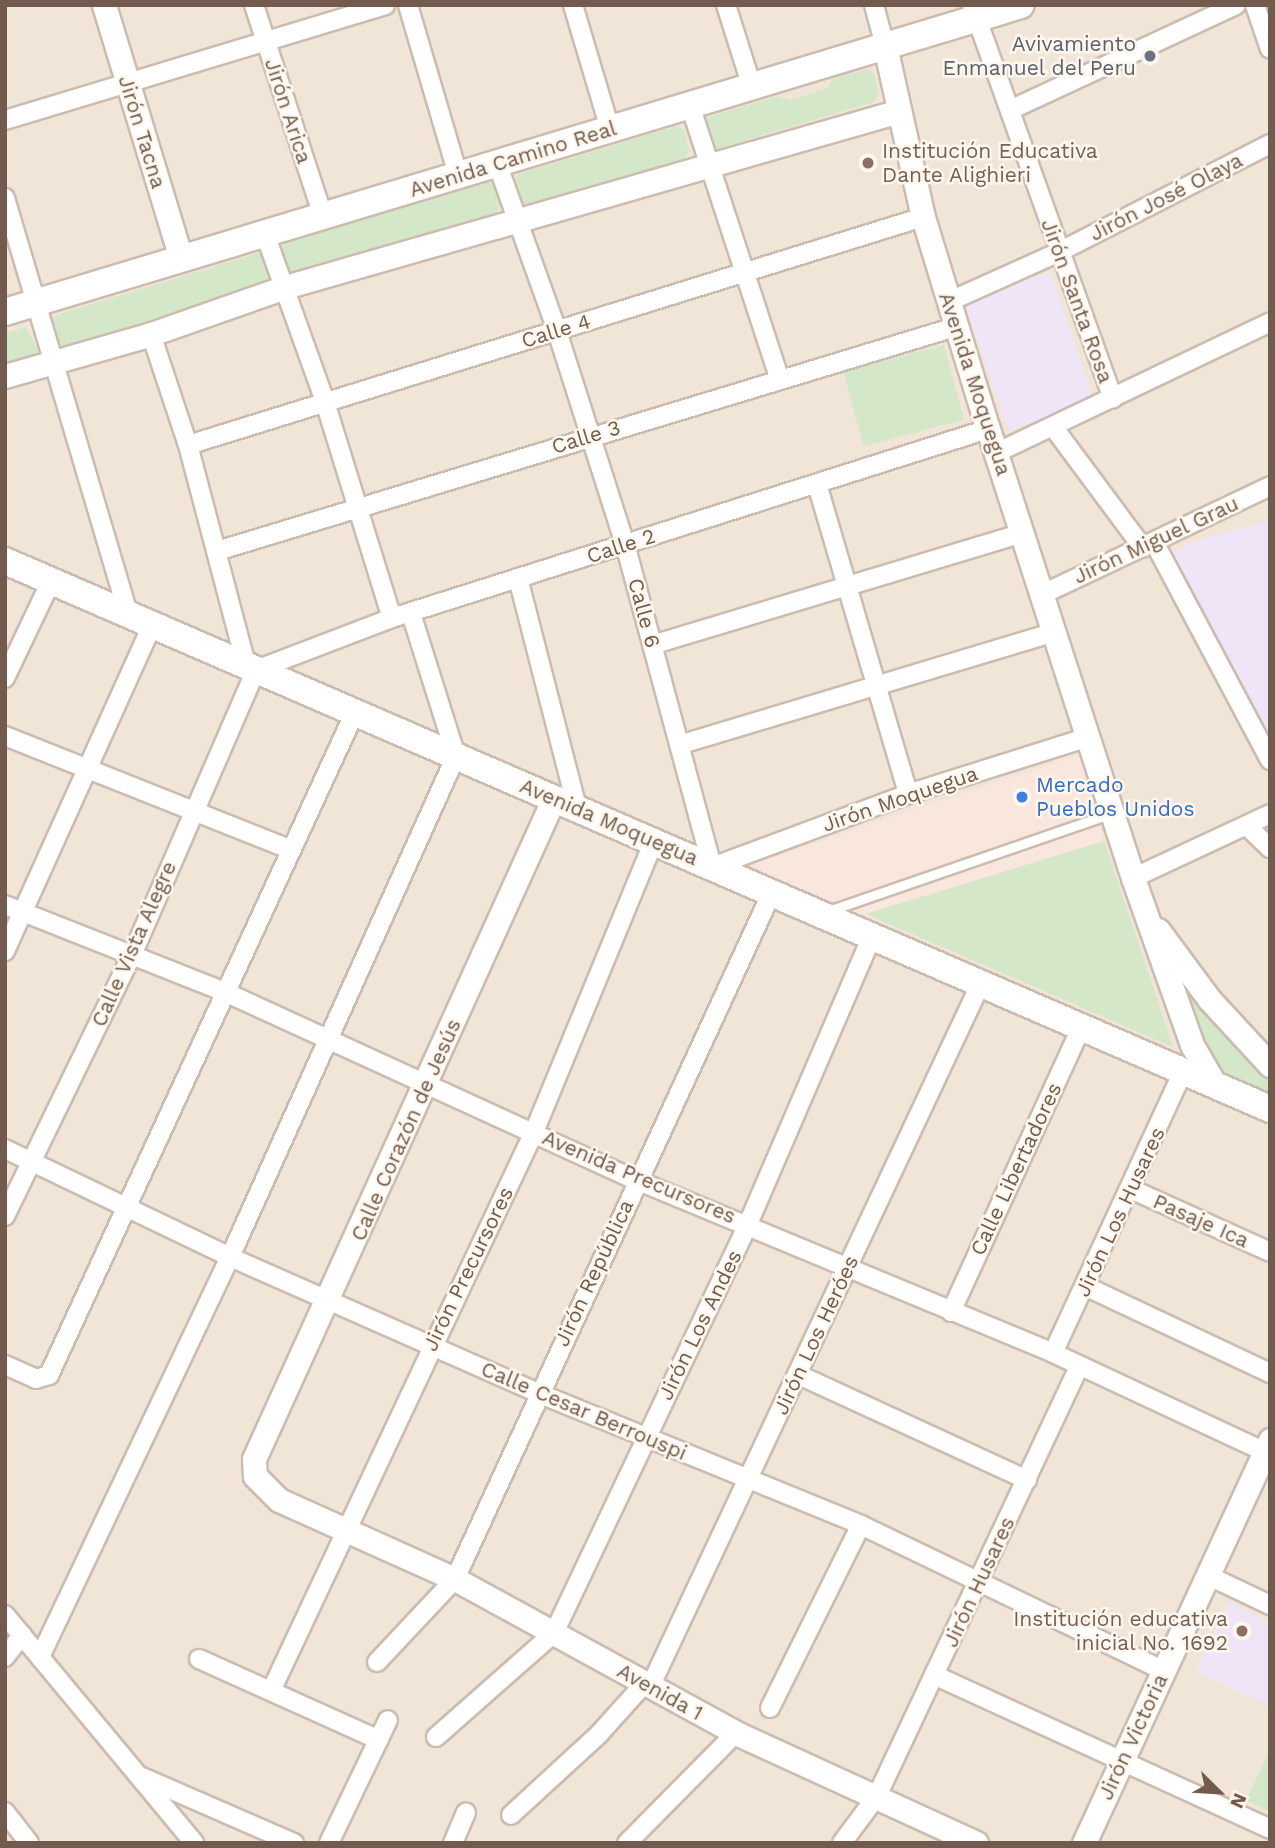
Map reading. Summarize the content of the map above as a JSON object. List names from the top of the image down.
{
  "streets": {
    "main road": ["Avenida Camino Real", "Avenida Moquegua"],
    "street": [
      "Jirón Arica",
      "Jirón Tacna",
      "Jirón José Olaya",
      "Jirón Santa Rosa",
      "Calle 4",
      "Calle 3",
      "Jirón Miguel Grau",
      "Calle 2",
      "Calle 6",
      "Jirón Moquegua",
      "Calle Vista Alegre",
      "Calle Corazón de Jesús",
      "Calle Libertadores",
      "Avenida Precursores",
      "Jirón Los Husares",
      "Pasaje Ica",
      "Jirón Precursores",
      "Jirón República",
      "Jirón Los Andes",
      "Jirón Los Heróes",
      "Calle Cesar Berrouspi",
      "Jirón Husares",
      "Avenida 1",
      "Jirón Victoria"
    ]
  },
  "crossings": [
    ["Jirón Arica", "Avenida Camino Real"],
    ["Jirón Tacna", "Avenida Camino Real"],
    ["Avenida Camino Real", "Jirón Santa Rosa"],
    ["Avenida Camino Real", "Avenida Moquegua"],
    ["Avenida Camino Real", "Calle 6"],
    ["Jirón José Olaya", "Jirón Santa Rosa"],
    ["Jirón José Olaya", "Avenida Moquegua"],
    ["Calle 4", "Avenida Moquegua"],
    ["Calle 4", "Calle 6"],
    ["Avenida Moquegua", "Calle 3"],
    ["Avenida Moquegua", "Jirón Miguel Grau"],
    ["Avenida Moquegua", "Calle 2"],
    ["Avenida Moquegua", "Calle 6"],
    ["Avenida Moquegua", "Jirón Moquegua"],
    ["Avenida Moquegua", "Calle Vista Alegre"],
    ["Avenida Moquegua", "Calle Corazón de Jesús"],
    ["Avenida Moquegua", "Calle Libertadores"],
    ["Avenida Moquegua", "Jirón Los Husares"],
    ["Avenida Moquegua", "Jirón Precursores"],
    ["Avenida Moquegua", "Jirón República"],
    ["Avenida Moquegua", "Jirón Los Andes"],
    ["Avenida Moquegua", "Jirón Los Heróes"],
    ["Calle 3", "Calle 6"],
    ["Calle 2", "Calle 6"],
    ["Calle 2", "Calle Vista Alegre"],
    ["Calle 6", "Jirón Moquegua"],
    ["Calle Vista Alegre", "Avenida Precursores"],
    ["Calle Vista Alegre", "Calle Cesar Berrouspi"],
    ["Calle Corazón de Jesús", "Avenida Precursores"],
    ["Calle Corazón de Jesús", "Calle Cesar Berrouspi"],
    ["Calle Corazón de Jesús", "Avenida 1"],
    ["Calle Libertadores", "Avenida Precursores"],
    ["Avenida Precursores", "Jirón Los Husares"],
    ["Avenida Precursores", "Jirón Precursores"],
    ["Avenida Precursores", "Jirón República"],
    ["Avenida Precursores", "Jirón Los Andes"],
    ["Avenida Precursores", "Jirón Los Heróes"],
    ["Avenida Precursores", "Jirón Husares"],
    ["Avenida Precursores", "Jirón Victoria"],
    ["Jirón Los Husares", "Pasaje Ica"],
    ["Jirón Precursores", "Calle Cesar Berrouspi"],
    ["Jirón Precursores", "Avenida 1"],
    ["Jirón República", "Calle Cesar Berrouspi"],
    ["Jirón República", "Avenida 1"],
    ["Jirón Los Andes", "Calle Cesar Berrouspi"],
    ["Jirón Los Andes", "Avenida 1"],
    ["Jirón Los Heróes", "Calle Cesar Berrouspi"],
    ["Jirón Los Heróes", "Avenida 1"],
    ["Calle Cesar Berrouspi", "Jirón Husares"],
    ["Calle Cesar Berrouspi", "Jirón Victoria"],
    ["Jirón Husares", "Avenida 1"]
  ],
  "places": [
    "Avivamiento Enmanuel del Peru",
    "Institución Educativa Dante Alighieri",
    "Mercado Pueblos Unidos",
    "Institución educativa inicial No. 1692"
  ],
  "north": "bottom right"
}
